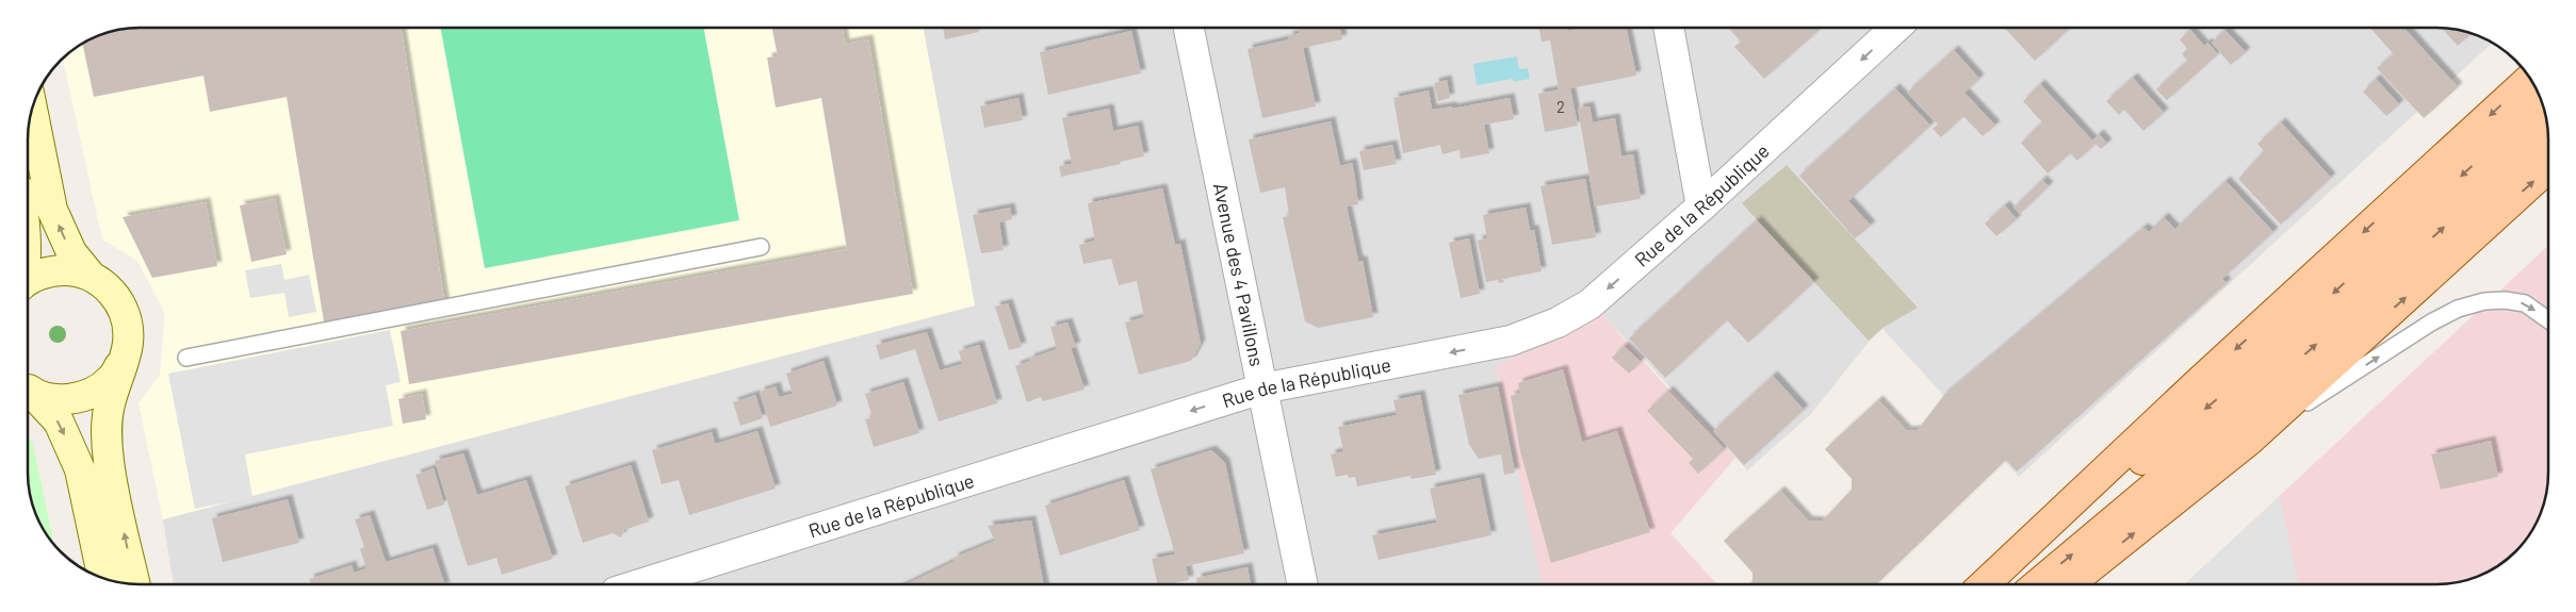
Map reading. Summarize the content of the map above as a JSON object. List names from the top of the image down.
{
  "streets": {
    "street": ["Rue de la République", "Avenue des 4 Pavillons"]
  },
  "crossings": [
    ["Rue de la République", "Avenue des 4 Pavillons"]
  ],
  "one_way": ["Rue de la République"],
  "house_numbers": ["2"]
}
